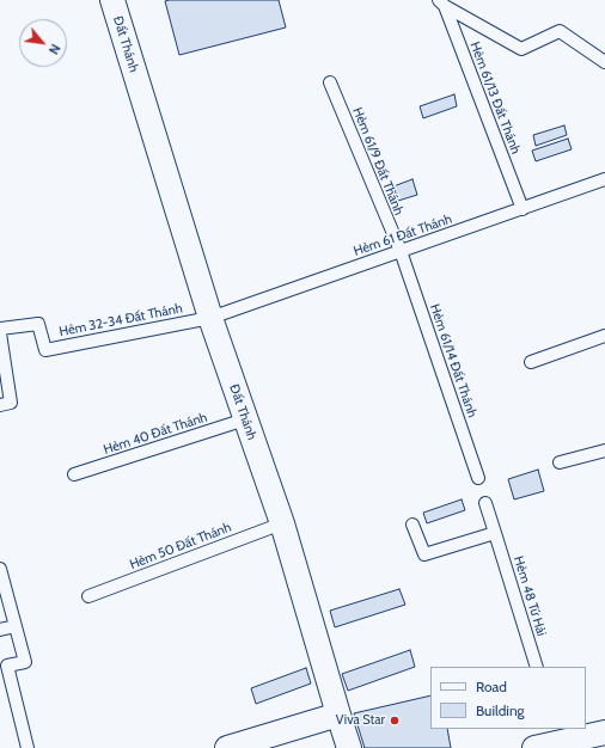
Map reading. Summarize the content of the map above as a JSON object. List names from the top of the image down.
{
  "streets": {
    "street": ["Đất Thánh"],
    "lane": [
      "Hẻm 61/13 Đất Thánh",
      "Hẻm 61/9 Đất Thánh",
      "Hẻm 61 Đất Thánh",
      "Hẻm 32-34 Đất Thánh",
      "Hẻm 61/14 Đất Thánh",
      "Hẻm 40 Đất Thánh",
      "Hẻm 50 Đất Thánh",
      "Hẻm 48 Tứ Hải"
    ]
  },
  "crossings": [
    ["Đất Thánh", "Hẻm 61 Đất Thánh"],
    ["Đất Thánh", "Hẻm 32-34 Đất Thánh"],
    ["Đất Thánh", "Hẻm 40 Đất Thánh"],
    ["Đất Thánh", "Hẻm 50 Đất Thánh"],
    ["Hẻm 61/13 Đất Thánh", "Hẻm 61 Đất Thánh"],
    ["Hẻm 61/9 Đất Thánh", "Hẻm 61 Đất Thánh"],
    ["Hẻm 61/9 Đất Thánh", "Hẻm 61/14 Đất Thánh"],
    ["Hẻm 61 Đất Thánh", "Hẻm 32-34 Đất Thánh"],
    ["Hẻm 61 Đất Thánh", "Hẻm 61/14 Đất Thánh"]
  ],
  "places": ["Viva Star"],
  "legend": ["Road", "Building"],
  "north": "bottom right"
}
